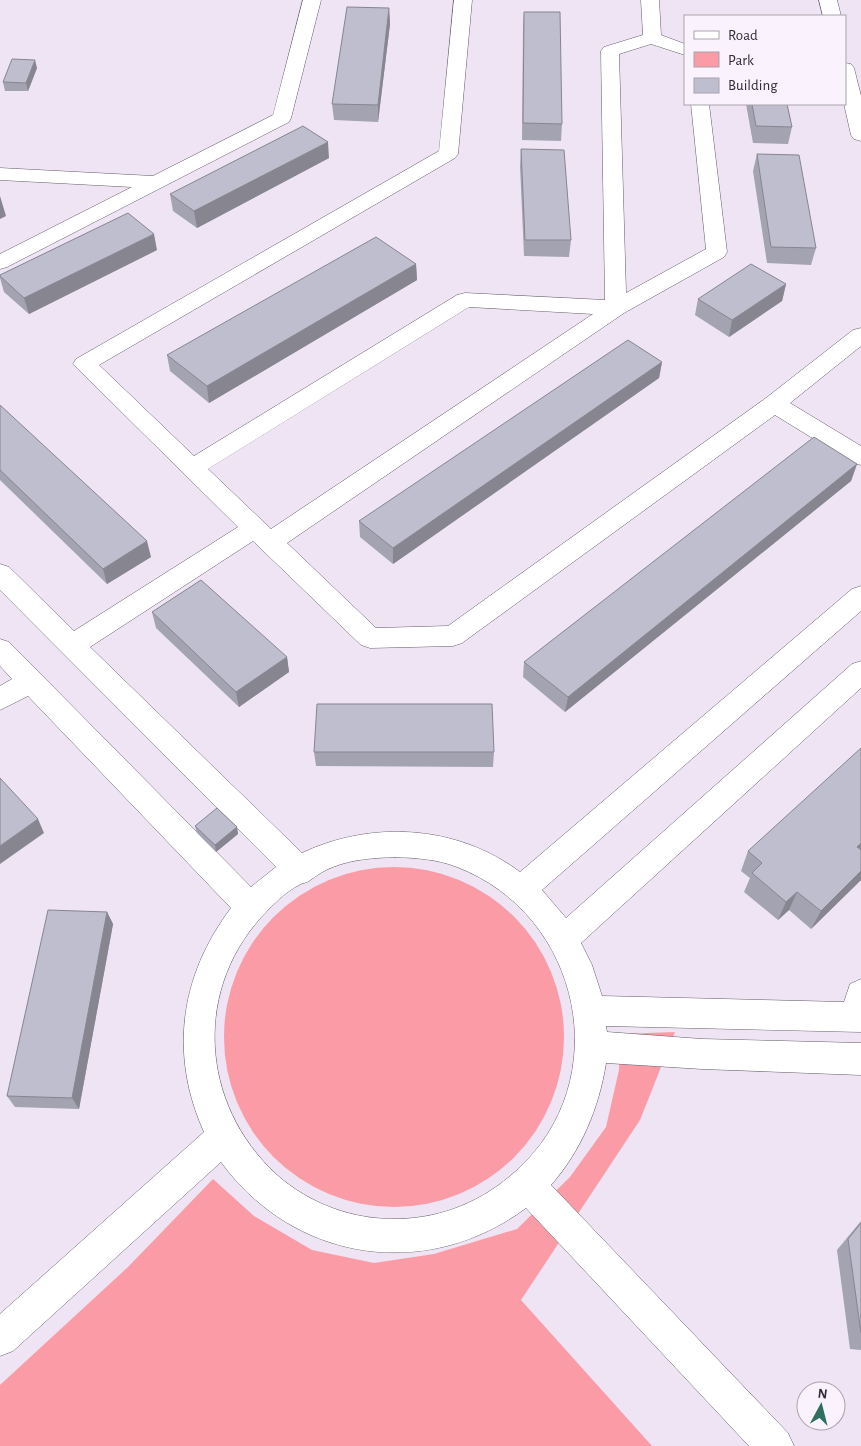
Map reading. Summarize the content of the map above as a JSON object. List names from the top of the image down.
{
  "legend": ["Road", "Park", "Building"],
  "north": "top"
}
